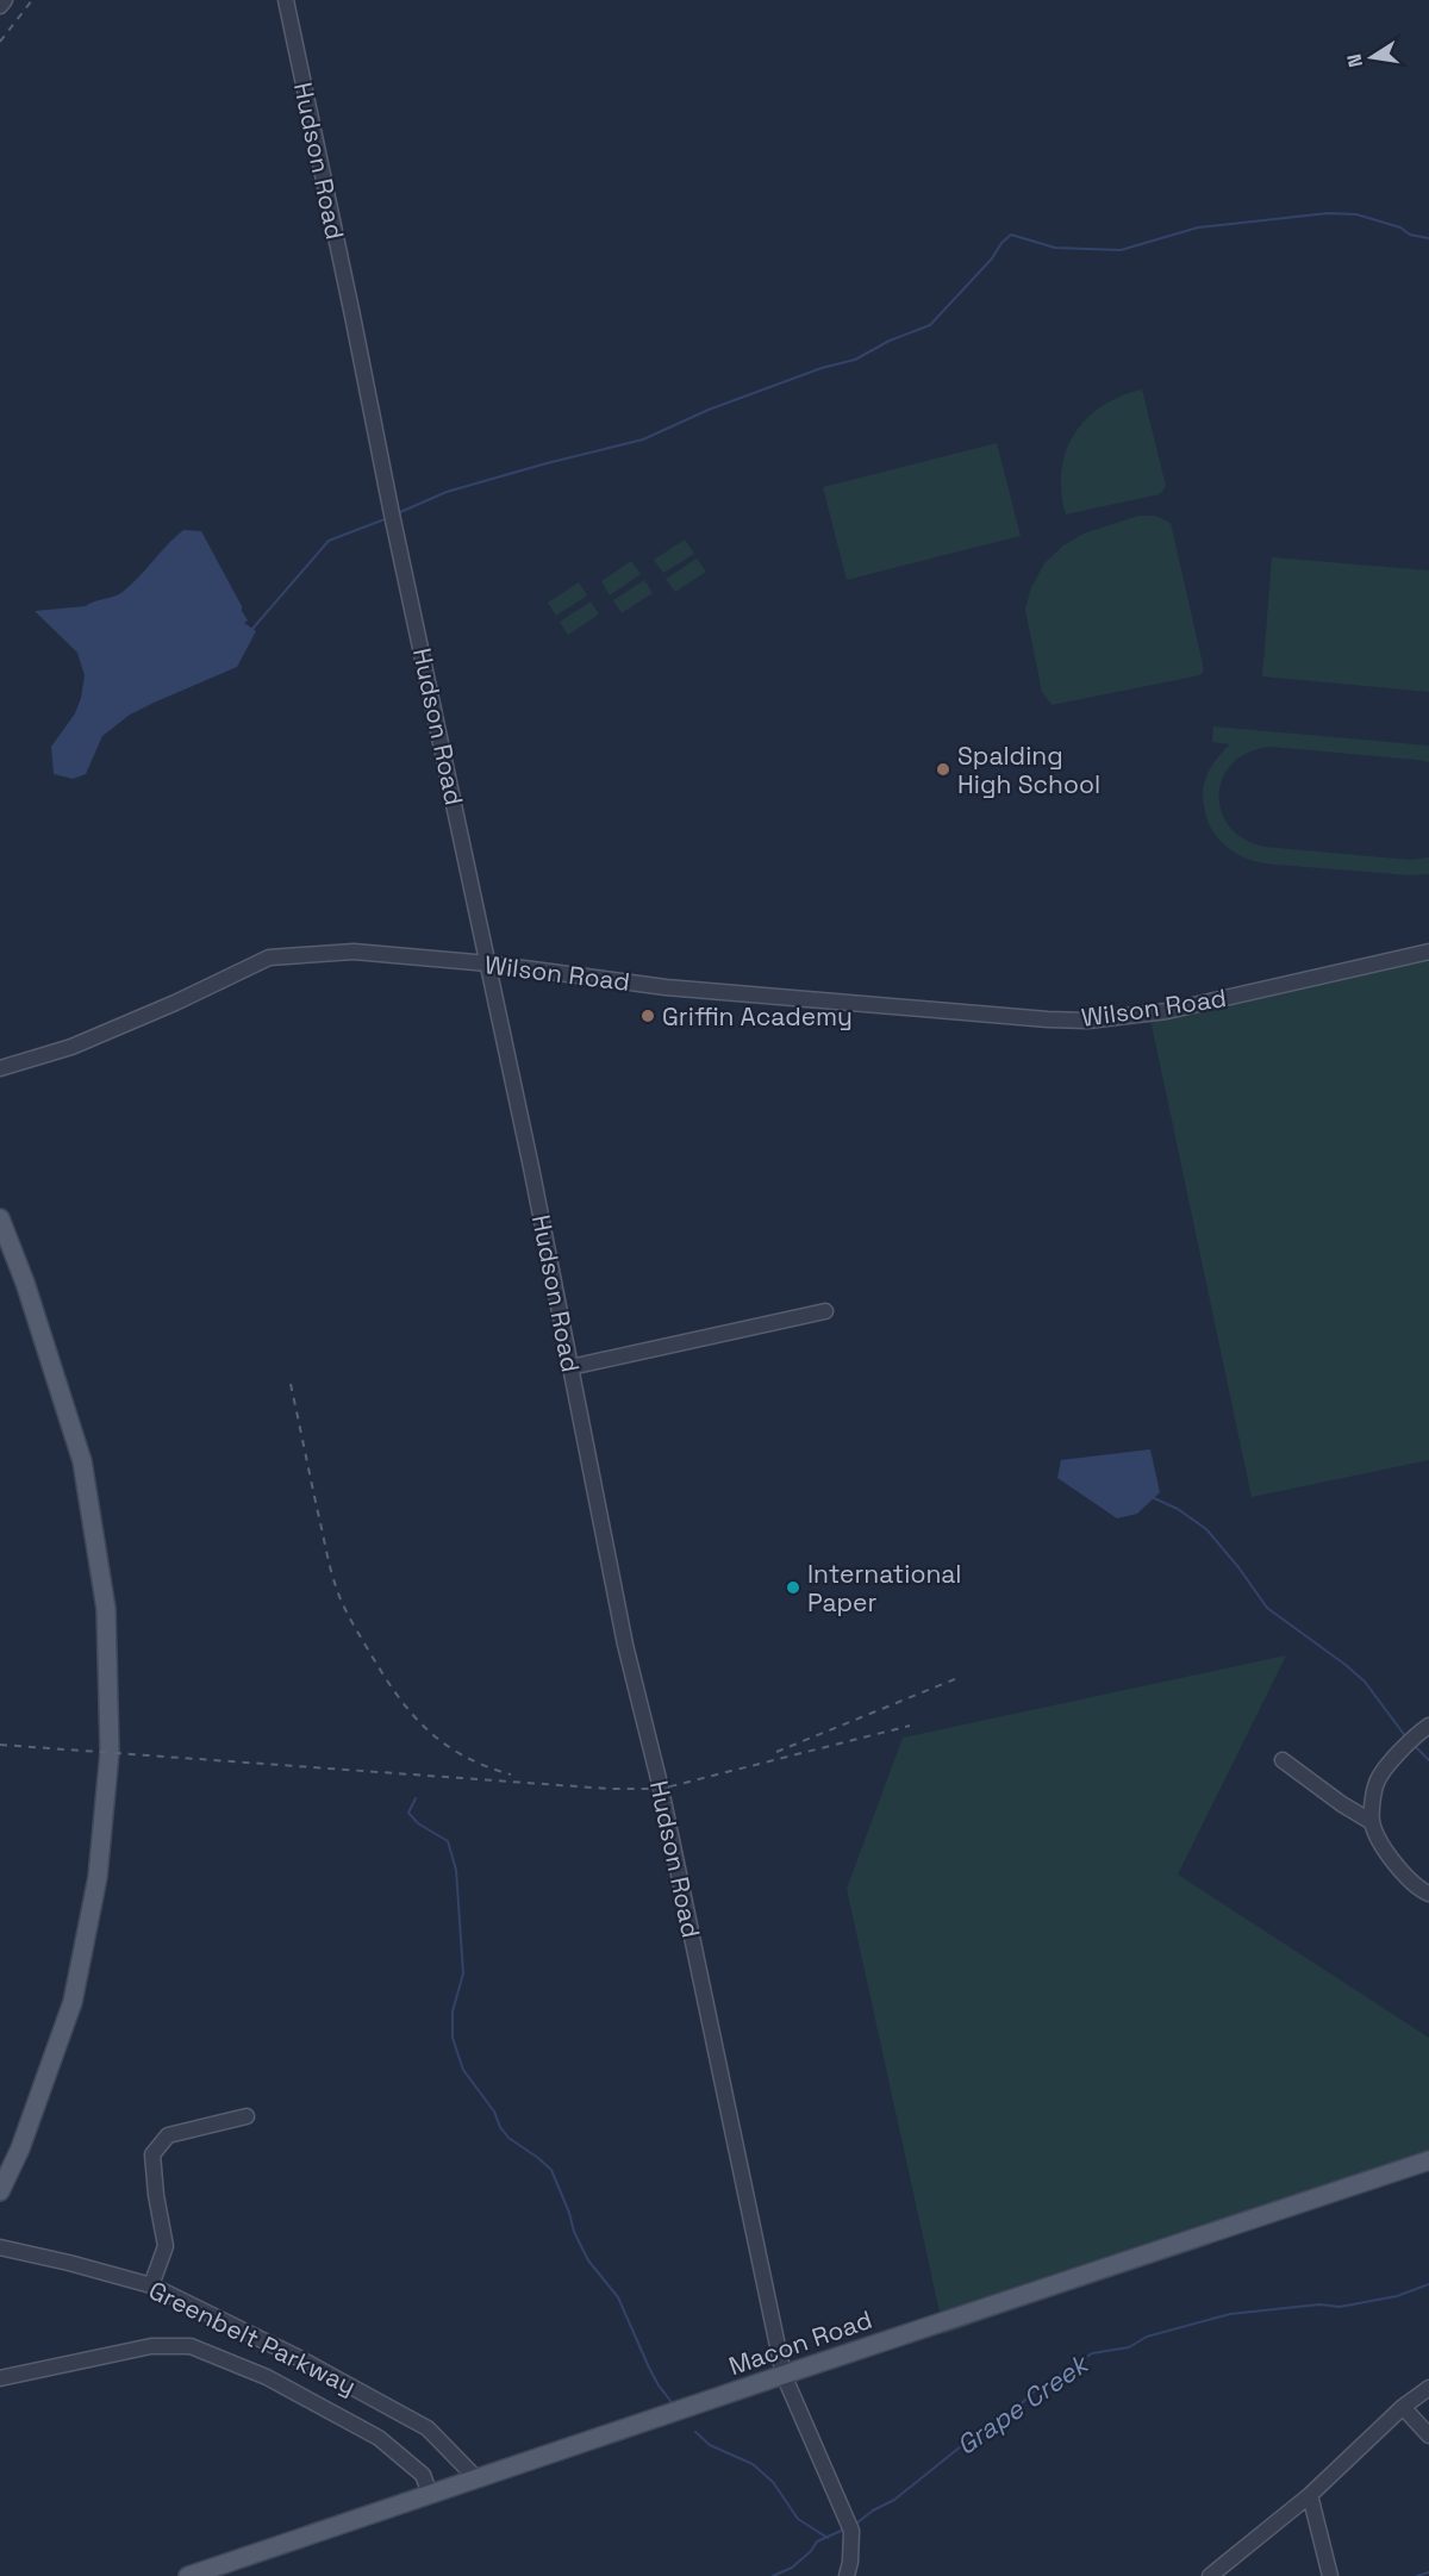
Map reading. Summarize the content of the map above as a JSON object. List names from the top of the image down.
{
  "streets": {
    "main road": ["Macon Road"],
    "street": ["Hudson Road", "Wilson Road", "Greenbelt Parkway"]
  },
  "crossings": [
    ["Hudson Road", "Wilson Road"],
    ["Hudson Road", "Macon Road"],
    ["Greenbelt Parkway", "Macon Road"]
  ],
  "water": ["Grape Creek"],
  "places": ["Spalding High School", "Griffin Academy", "International Paper"],
  "north": "left"
}
